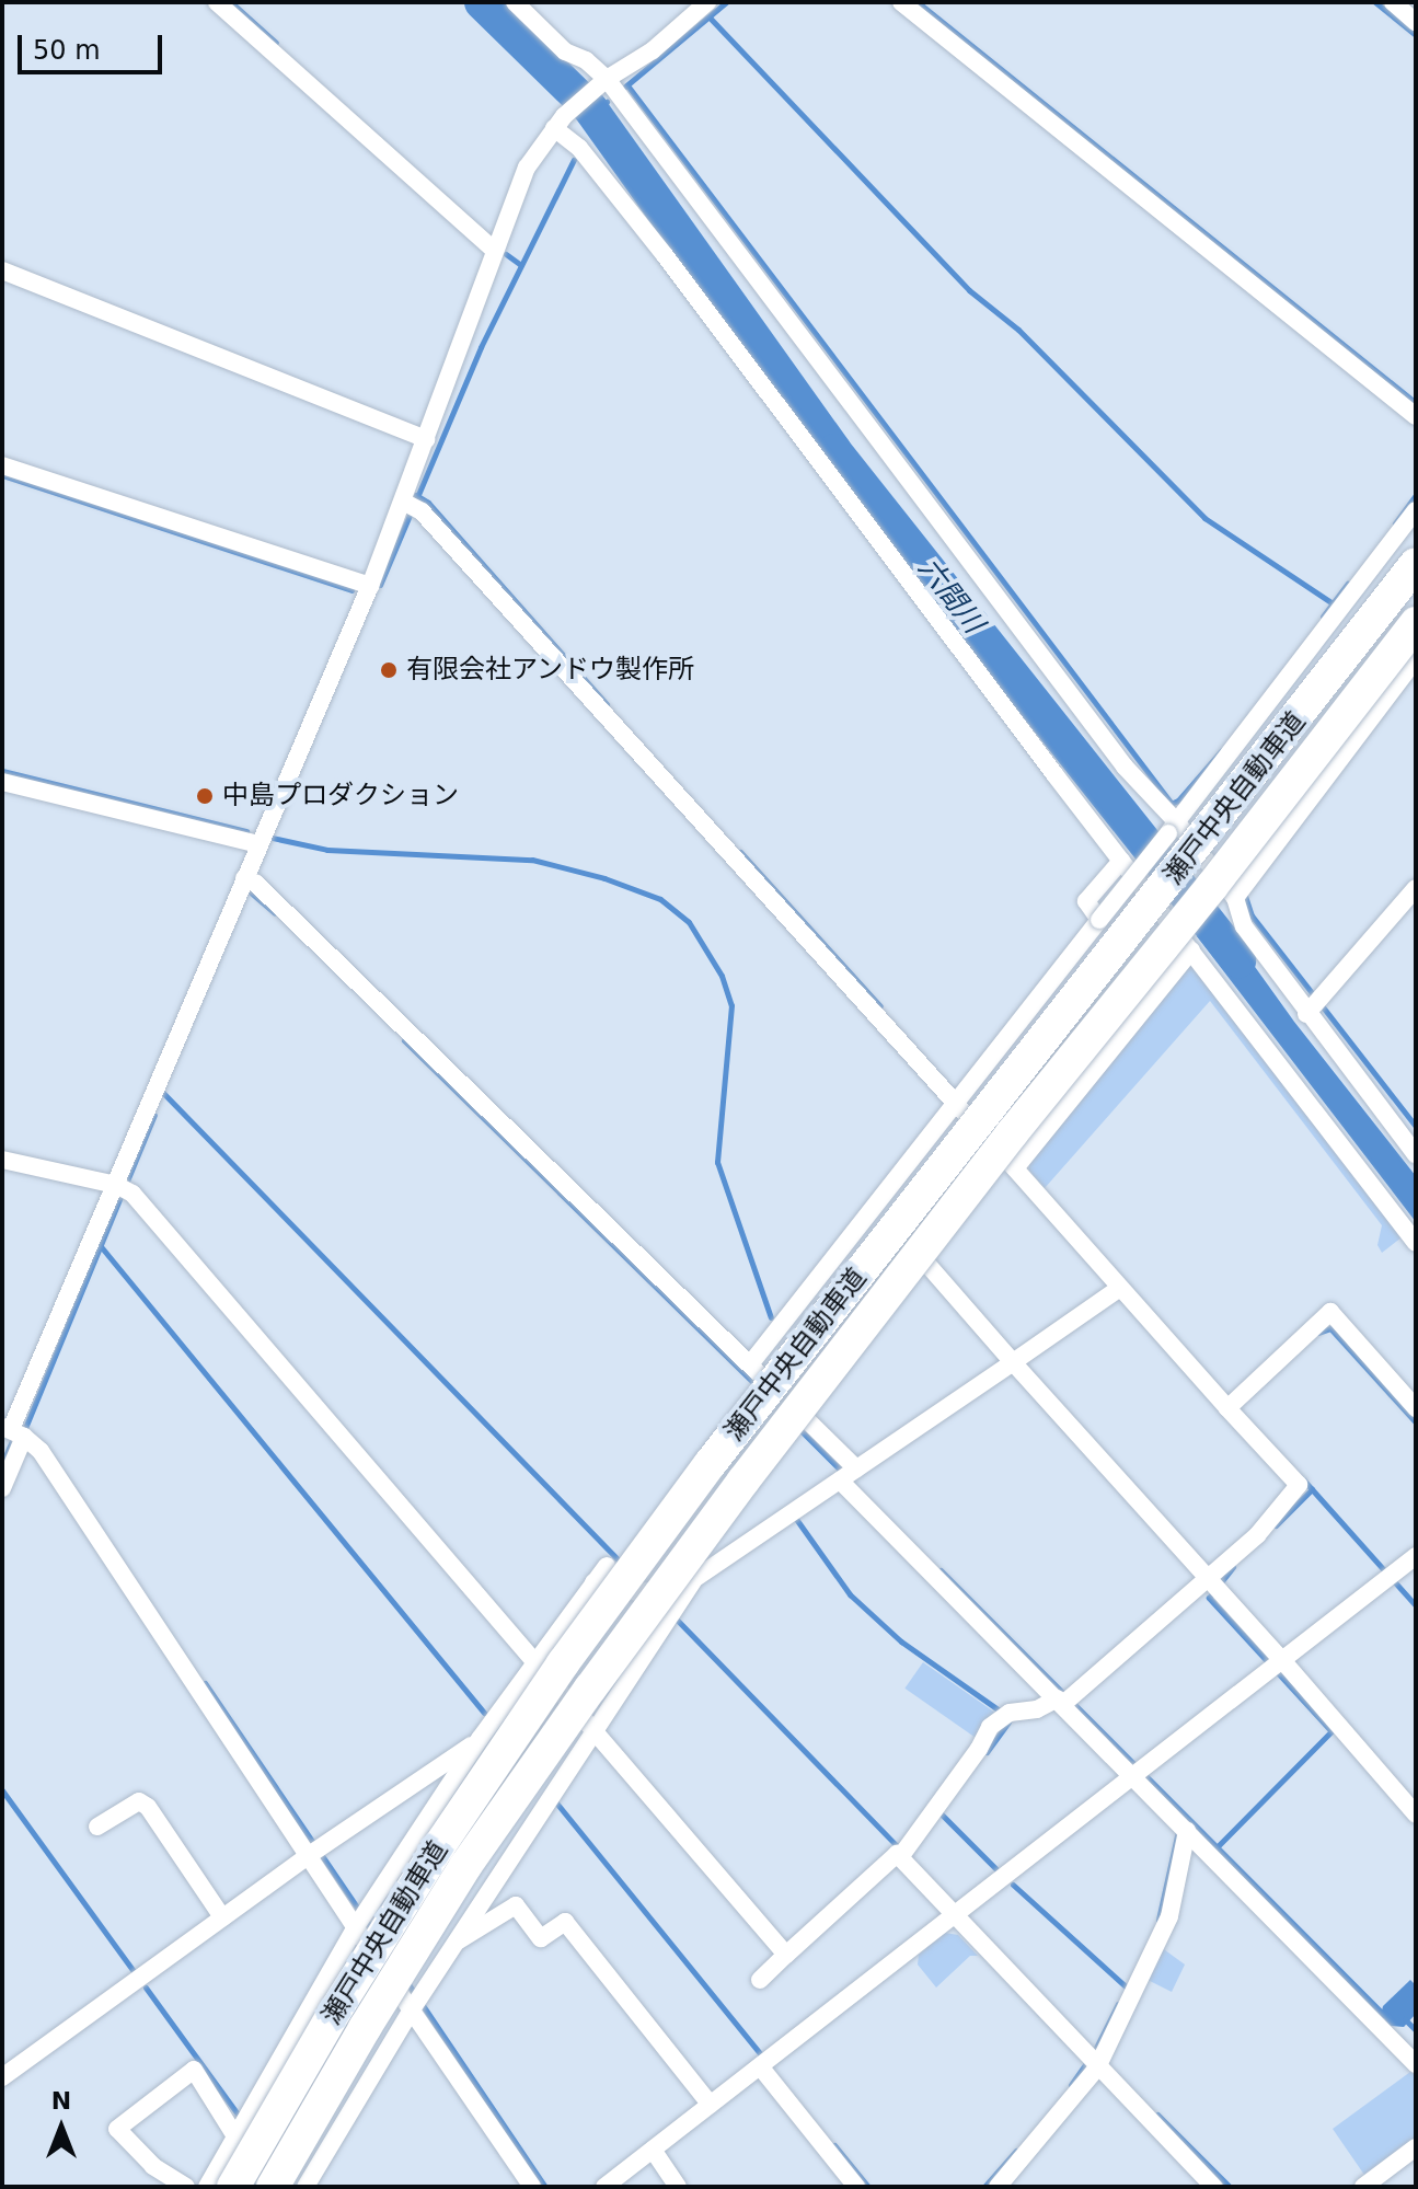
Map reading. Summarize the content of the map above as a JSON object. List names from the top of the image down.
{
  "streets": {
    "highway": ["瀬戸中央自動車道"]
  },
  "water": ["六間川"],
  "places": ["有限会社アンドウ製作所", "中島プロダクション"],
  "scale_bar": "50 m",
  "north": "top"
}
